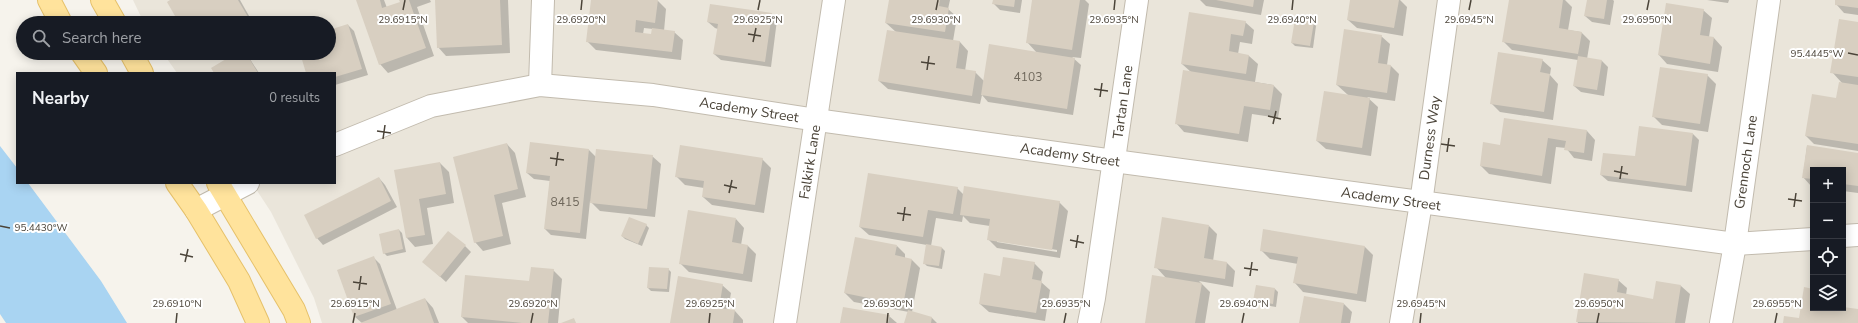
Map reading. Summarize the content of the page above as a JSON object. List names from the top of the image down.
{
  "streets": {
    "street": [
      "Tartan Lane",
      "Academy Street",
      "Durness Way",
      "Falkirk Lane",
      "Grennoch Lane"
    ]
  },
  "crossings": [
    ["Tartan Lane", "Academy Street"],
    ["Academy Street", "Durness Way"],
    ["Academy Street", "Falkirk Lane"],
    ["Academy Street", "Grennoch Lane"]
  ],
  "house_numbers": ["4103", "8415"],
  "page": {
    "search": "Search here",
    "heading": ["Nearby", "0 results"],
    "map_buttons": ["+", "−"]
  },
  "coordinates": [
    "29.6915°N",
    "29.6920°N",
    "29.6925°N",
    "29.6930°N",
    "29.6935°N",
    "29.6940°N",
    "29.6945°N",
    "29.6950°N",
    "95.4445°W",
    "95.4430°W",
    "29.6910°N",
    "29.6955°N"
  ]
}
